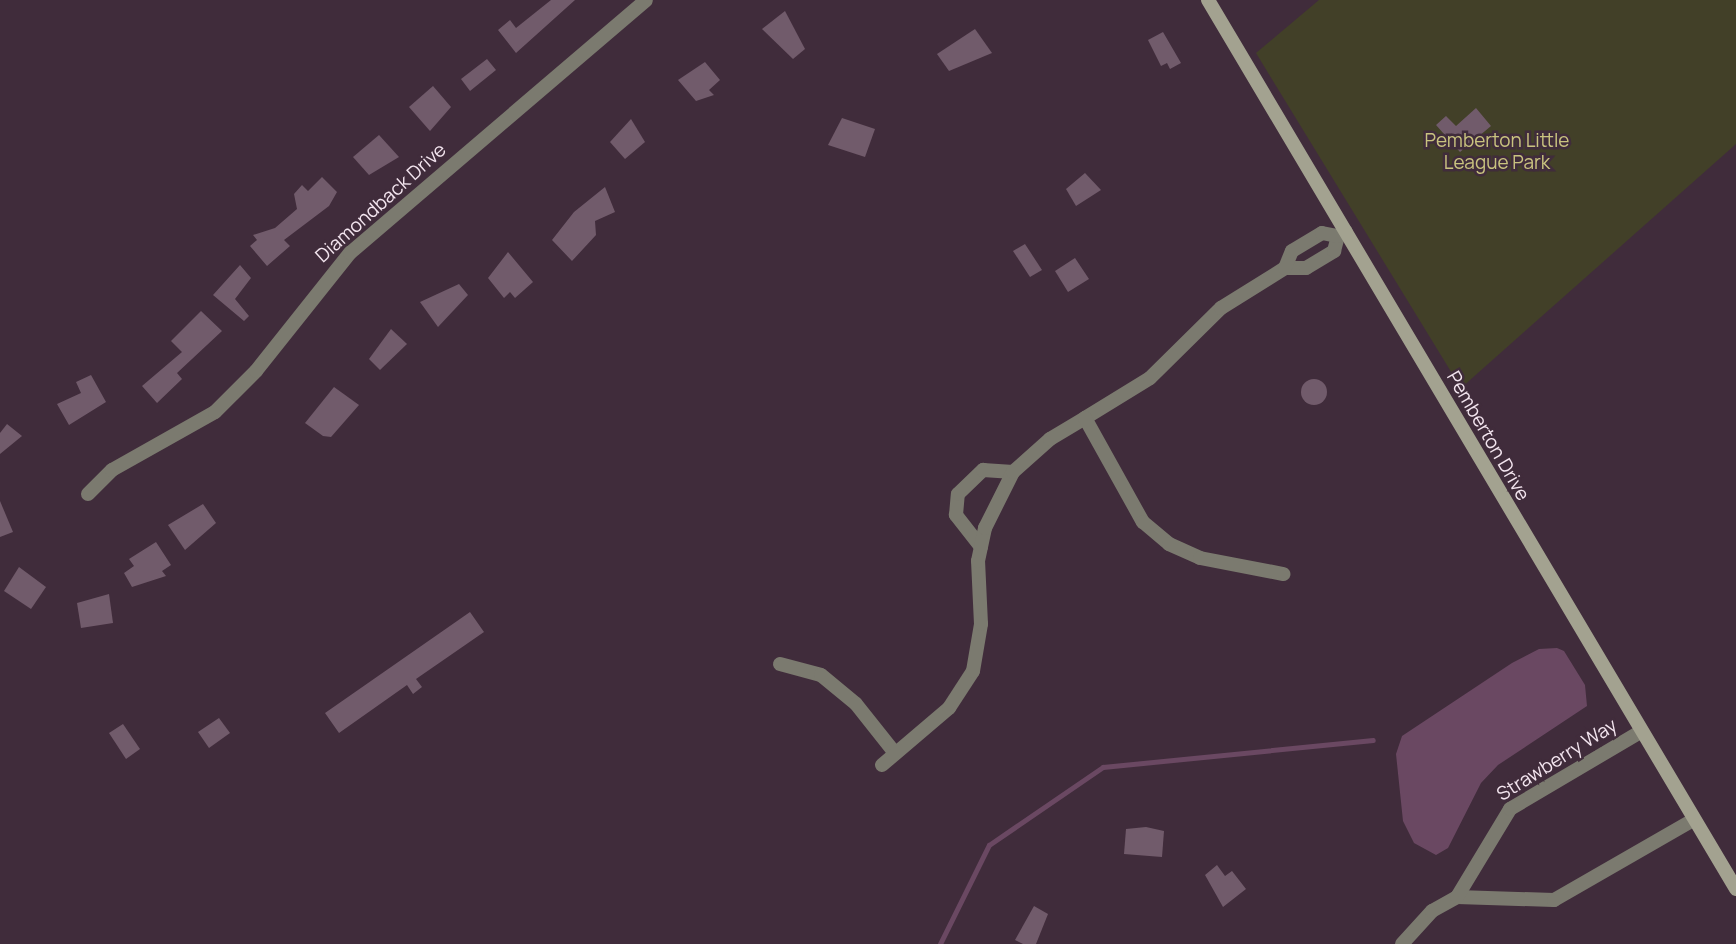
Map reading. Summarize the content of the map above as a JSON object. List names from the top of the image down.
{
  "streets": {
    "street": ["Diamondback Drive", "Pemberton Drive", "Strawberry Way"]
  },
  "crossings": [
    ["Pemberton Drive", "Strawberry Way"]
  ],
  "parks": ["Pemberton Little League Park"]
}
